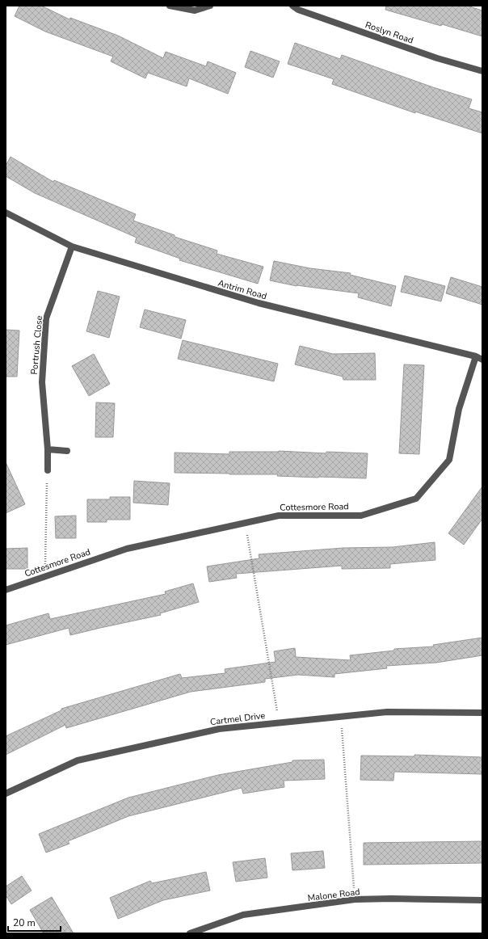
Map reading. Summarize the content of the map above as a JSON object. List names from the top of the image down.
{
  "streets": {
    "street": [
      "Roslyn Road",
      "Antrim Road",
      "Portrush Close",
      "Cottesmore Road",
      "Cartmel Drive",
      "Malone Road"
    ]
  },
  "crossings": [
    ["Antrim Road", "Portrush Close"],
    ["Antrim Road", "Cottesmore Road"]
  ],
  "scale_bar": "20 m"
}
